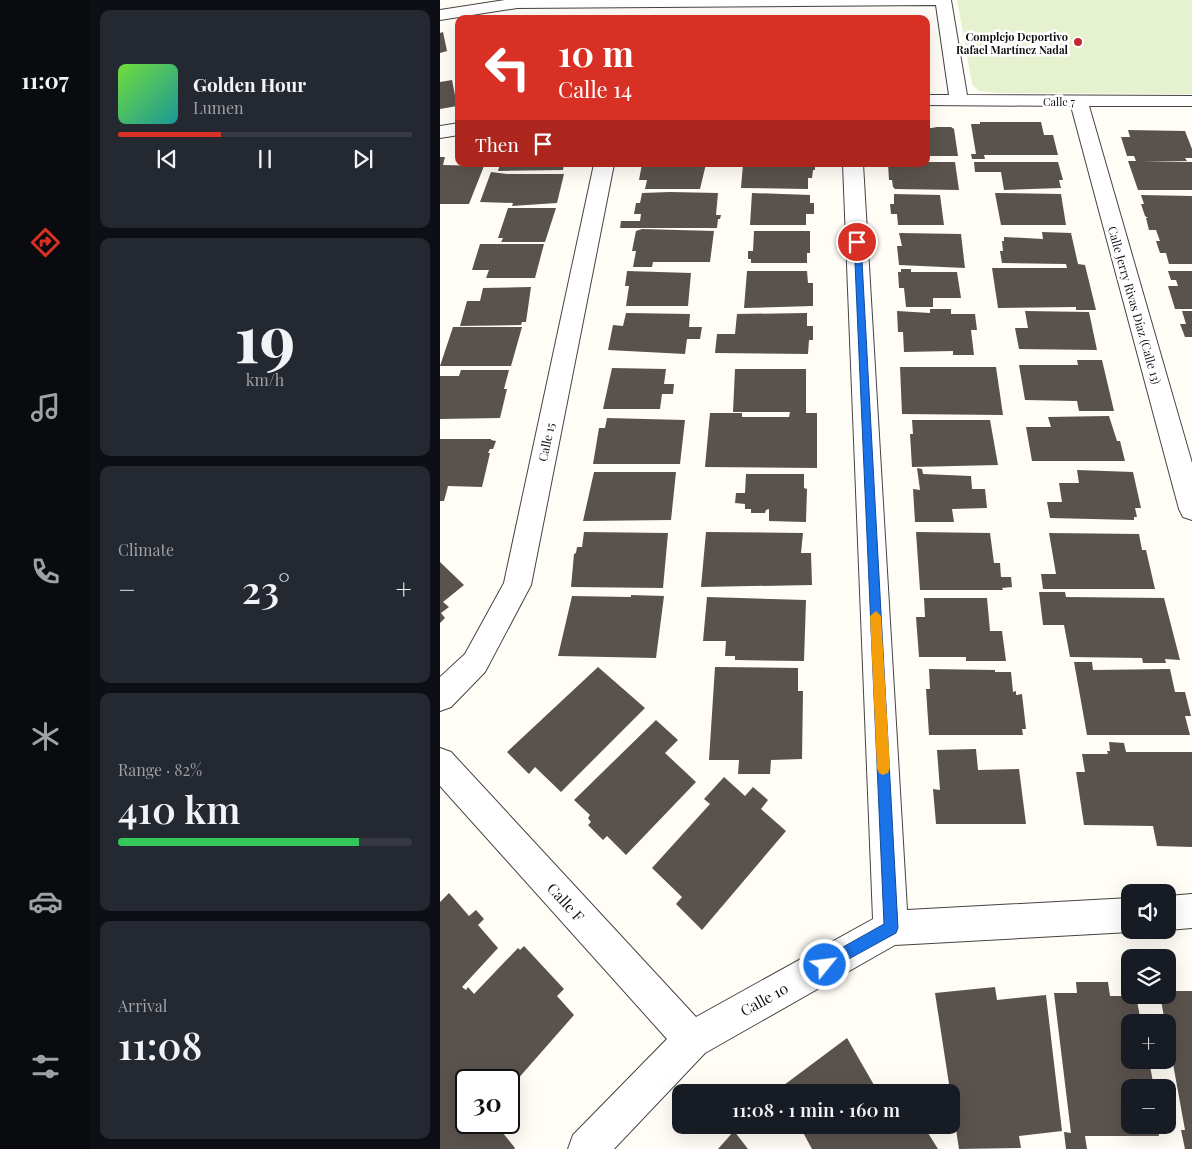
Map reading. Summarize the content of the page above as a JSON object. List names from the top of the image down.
{
  "streets": {
    "street": [
      "Calle 7",
      "Calle Jerry Rivas Díaz (Calle 13)",
      "Calle 15",
      "Calle F",
      "Calle 10"
    ]
  },
  "crossings": [
    ["Calle 7", "Calle Jerry Rivas Díaz (Calle 13)"],
    ["Calle F", "Calle 10"]
  ],
  "places": ["Complejo Deportivo Rafael Martínez Nadal"],
  "page": {
    "tabs": "11:07",
    "turn": ["10 m", "Calle 14"],
    "song": ["Golden Hour", "Lumen"],
    "then": "Then",
    "tile": [
      ["19", "km/h"],
      "Climate",
      ["Range · 82%", "410 km"],
      ["Arrival", "11:08"]
    ],
    "heat": ["−", "23°", "+"],
    "map_buttons": ["+", "−"],
    "limit": "30",
    "trip": "11:08 · 1 min · 160 m"
  }
}
